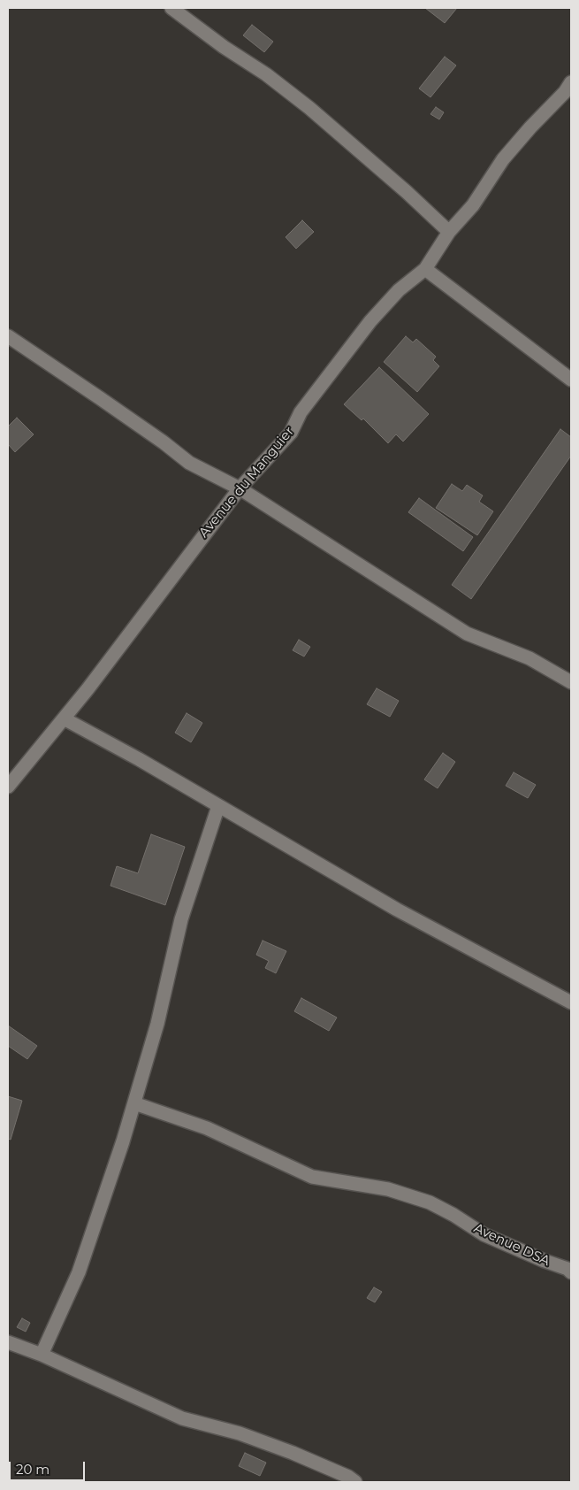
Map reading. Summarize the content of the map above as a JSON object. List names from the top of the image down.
{
  "streets": {
    "street": ["Avenue du Manguier", "Avenue DSA"]
  },
  "scale_bar": "20 m"
}
